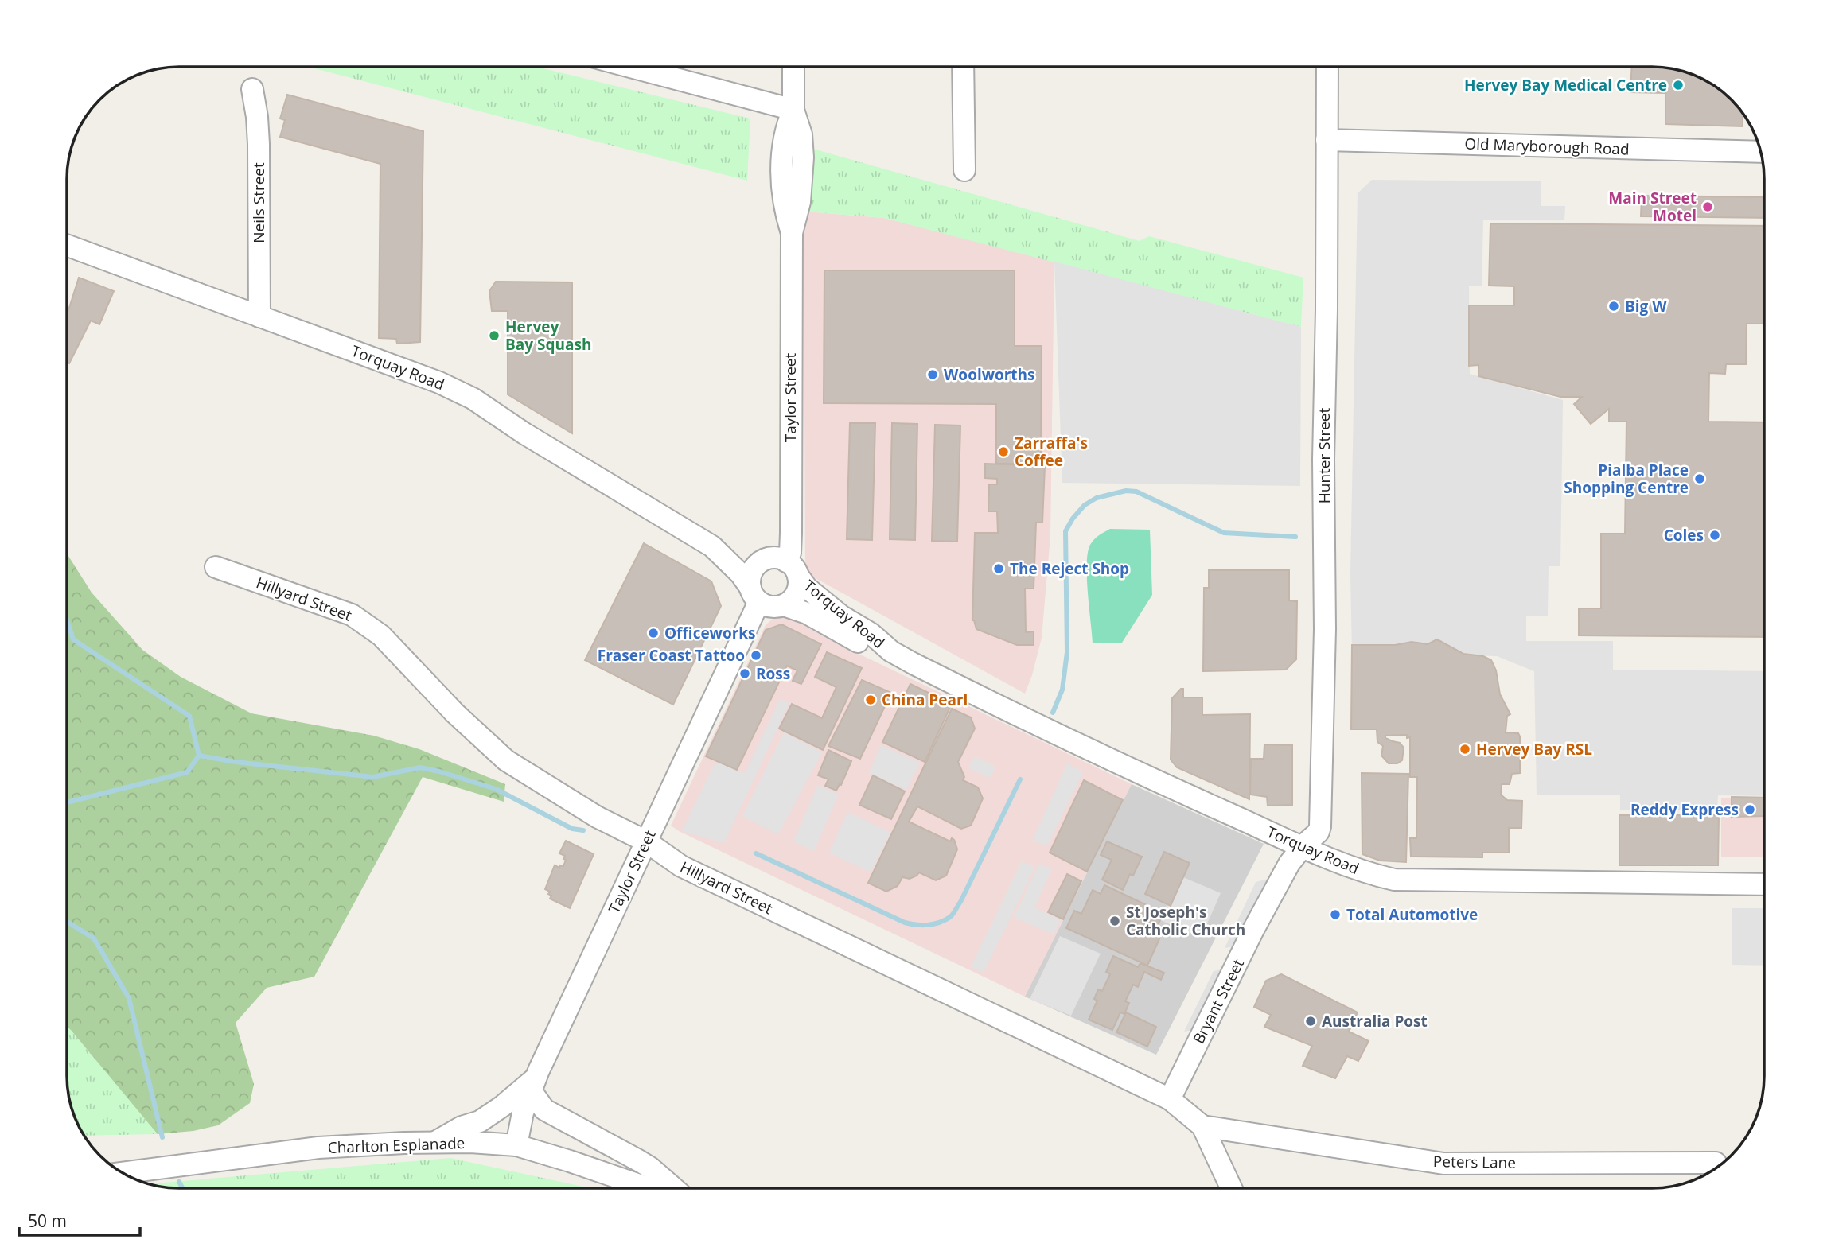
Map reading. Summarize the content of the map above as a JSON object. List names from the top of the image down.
{
  "streets": {
    "street": [
      "Old Maryborough Road",
      "Neils Street",
      "Torquay Road",
      "Taylor Street",
      "Hunter Street",
      "Hillyard Street",
      "Bryant Street",
      "Charlton Esplanade",
      "Peters Lane"
    ]
  },
  "crossings": [
    ["Old Maryborough Road", "Hunter Street"],
    ["Neils Street", "Torquay Road"],
    ["Torquay Road", "Taylor Street"],
    ["Torquay Road", "Hunter Street"],
    ["Torquay Road", "Bryant Street"],
    ["Taylor Street", "Hillyard Street"],
    ["Taylor Street", "Charlton Esplanade"],
    ["Hunter Street", "Bryant Street"],
    ["Hillyard Street", "Bryant Street"],
    ["Hillyard Street", "Peters Lane"]
  ],
  "places": [
    "Hervey Bay Medical Centre",
    "Main Street Motel",
    "Big W",
    "Hervey Bay Squash",
    "Woolworths",
    "Zarraffa's Coffee",
    "Pialba Place Shopping Centre",
    "Coles",
    "The Reject Shop",
    "Officeworks",
    "Fraser Coast Tattoo",
    "Ross",
    "China Pearl",
    "Hervey Bay RSL",
    "Reddy Express",
    "Total Automotive",
    "St Joseph's Catholic Church",
    "Australia Post"
  ],
  "scale_bar": "50 m"
}
